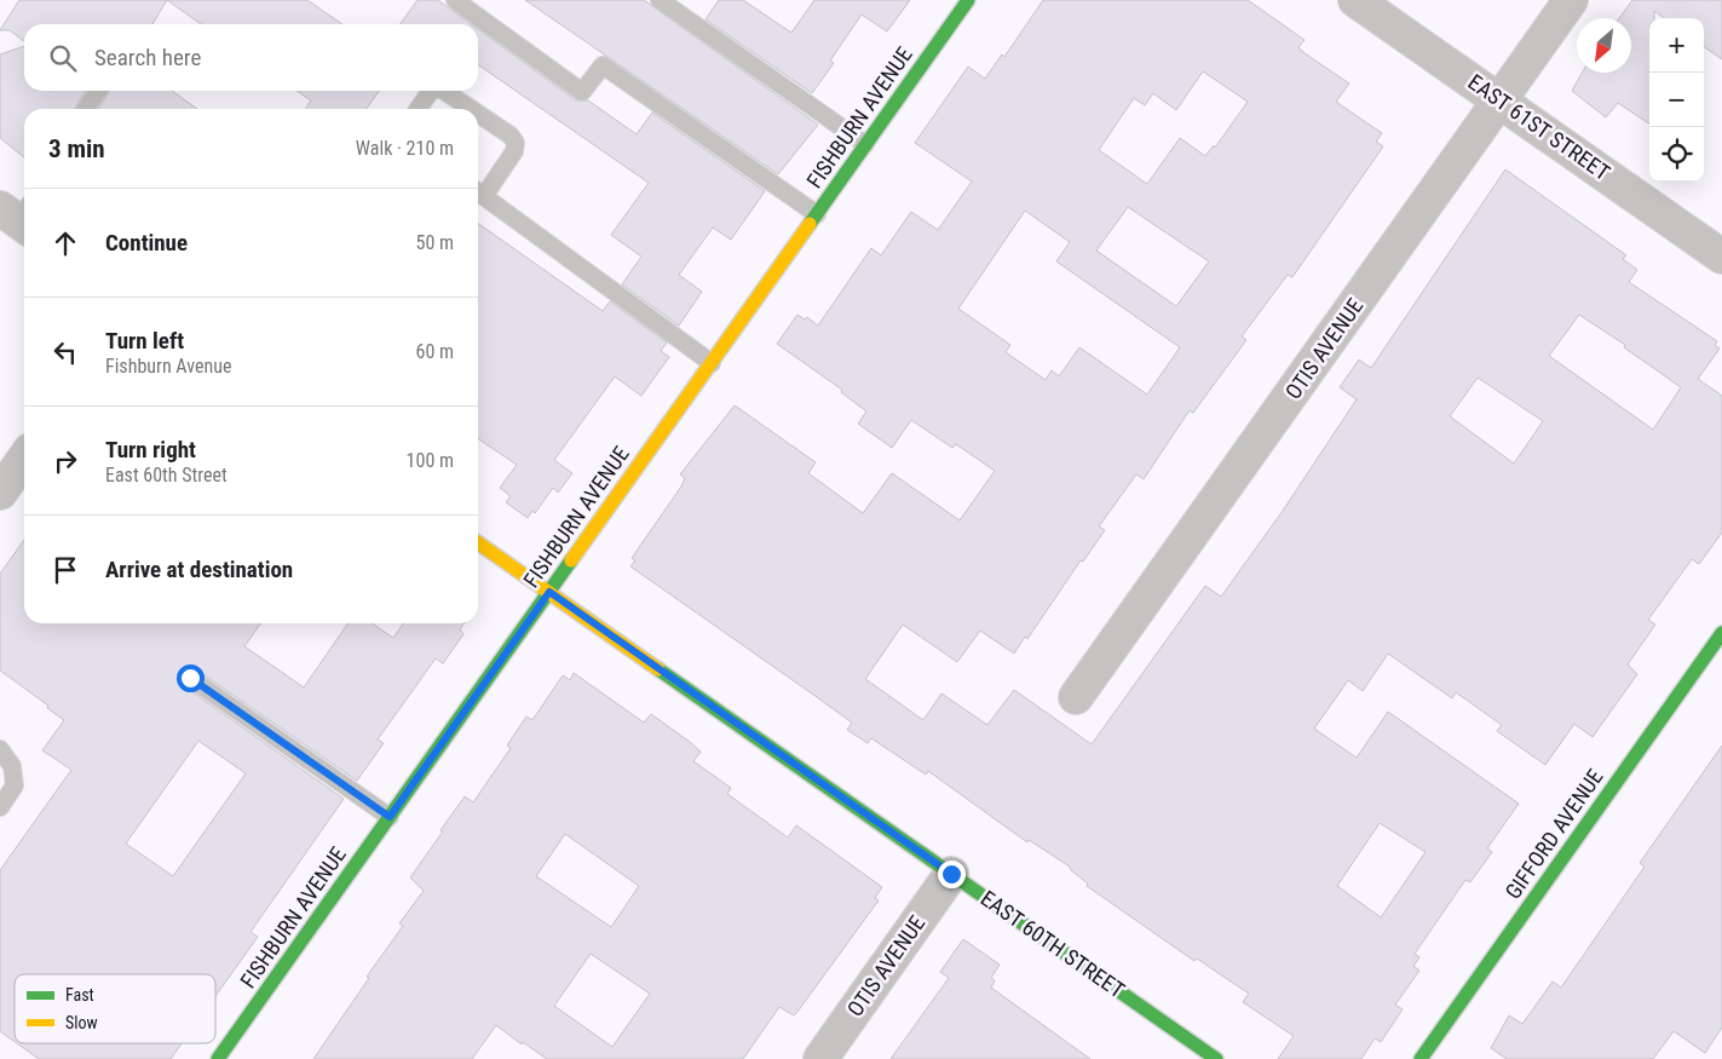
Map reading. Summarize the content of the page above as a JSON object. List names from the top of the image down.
{
  "streets": {
    "street": [
      "FISHBURN AVENUE",
      "EAST 61ST STREET",
      "OTIS AVENUE",
      "GIFFORD AVENUE",
      "EAST 60TH STREET"
    ]
  },
  "crossings": [
    ["FISHBURN AVENUE", "EAST 60TH STREET"],
    ["EAST 61ST STREET", "OTIS AVENUE"],
    ["OTIS AVENUE", "EAST 60TH STREET"]
  ],
  "legend": ["Fast", "Slow"],
  "north": "bottom left",
  "page": {
    "map_buttons": ["+", "−"],
    "search": "Search here",
    "heading": ["3 min", "Walk · 210 m"],
    "list": [
      ["Continue", "50 m"],
      ["Turn left", "Fishburn Avenue", "60 m"],
      ["Turn right", "East 60th Street", "100 m"],
      "Arrive at destination"
    ]
  }
}
